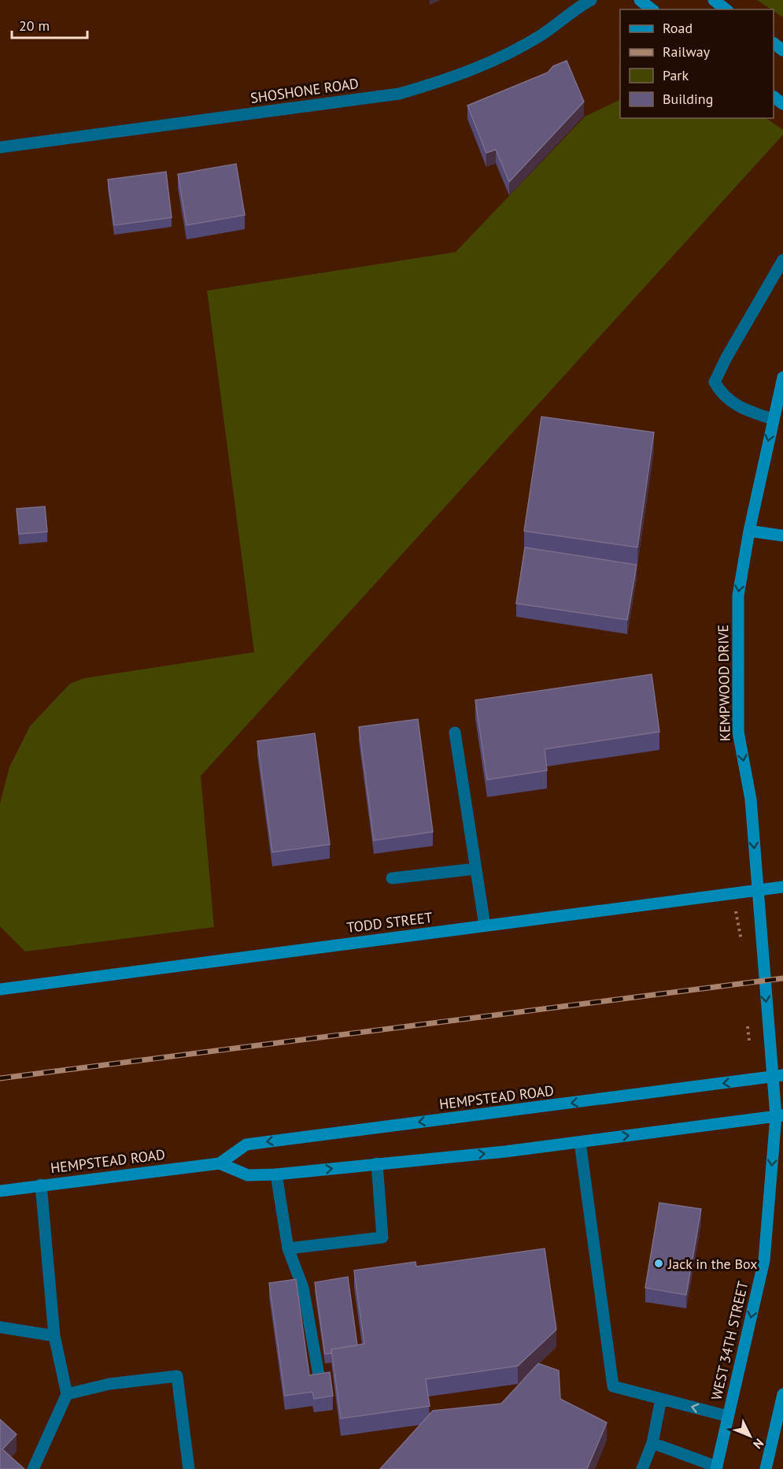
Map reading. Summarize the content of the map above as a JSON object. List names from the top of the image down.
{
  "streets": {
    "main road": [
      "KEMPWOOD DRIVE",
      "TODD STREET",
      "HEMPSTEAD ROAD",
      "WEST 34TH STREET"
    ],
    "street": ["SHOSHONE ROAD"]
  },
  "crossings": [
    ["KEMPWOOD DRIVE", "TODD STREET"],
    ["KEMPWOOD DRIVE", "HEMPSTEAD ROAD"],
    ["KEMPWOOD DRIVE", "WEST 34TH STREET"],
    ["HEMPSTEAD ROAD", "WEST 34TH STREET"]
  ],
  "one_way": ["KEMPWOOD DRIVE", "WEST 34TH STREET"],
  "places": ["Jack in the Box"],
  "legend": [
    "Road",
    "Railway",
    "Park",
    "Building"
  ],
  "scale_bar": "20 m",
  "north": "bottom right"
}
